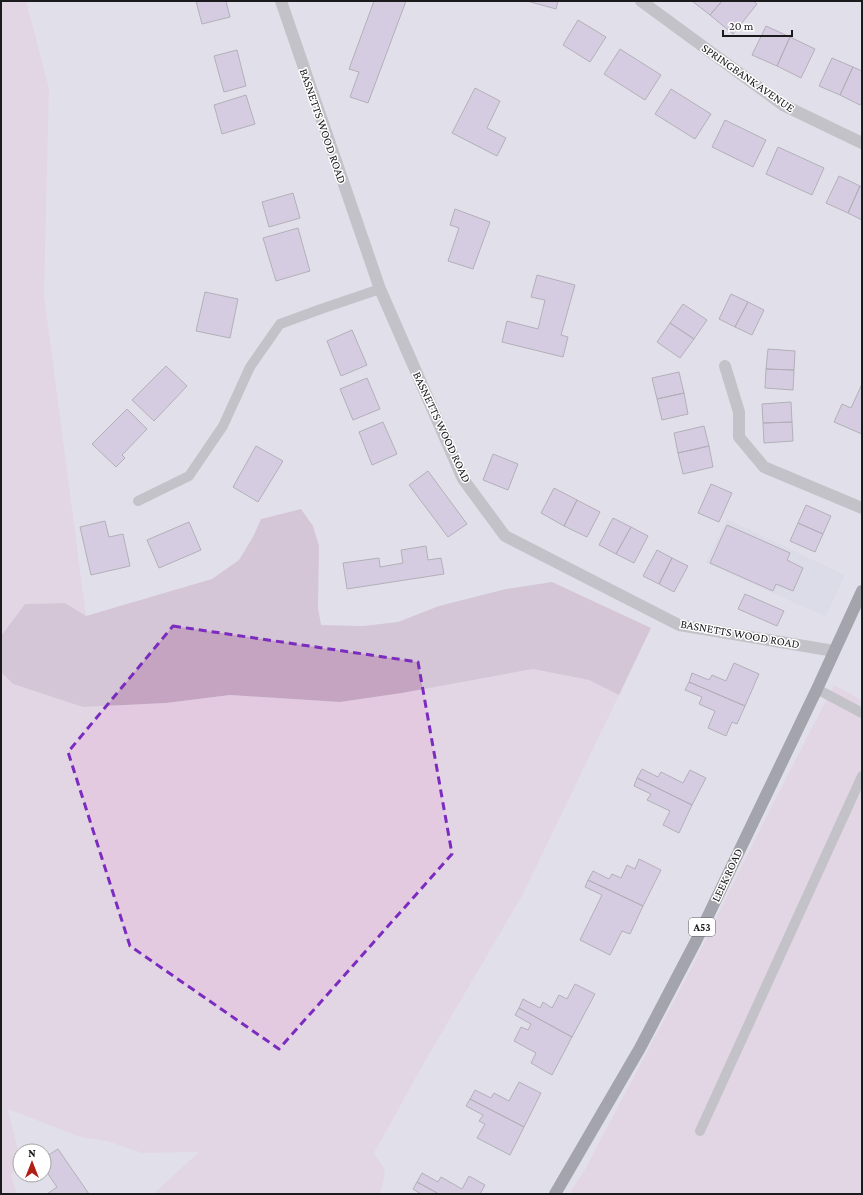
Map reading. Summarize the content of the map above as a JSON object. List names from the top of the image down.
{
  "streets": {
    "highway": ["LEEK ROAD", "A53"],
    "street": ["SPRINGBANK AVENUE", "BASNETTS WOOD ROAD"]
  },
  "crossings": [
    ["BASNETTS WOOD ROAD", "LEEK ROAD"]
  ],
  "scale_bar": "20 m",
  "north": "top"
}
